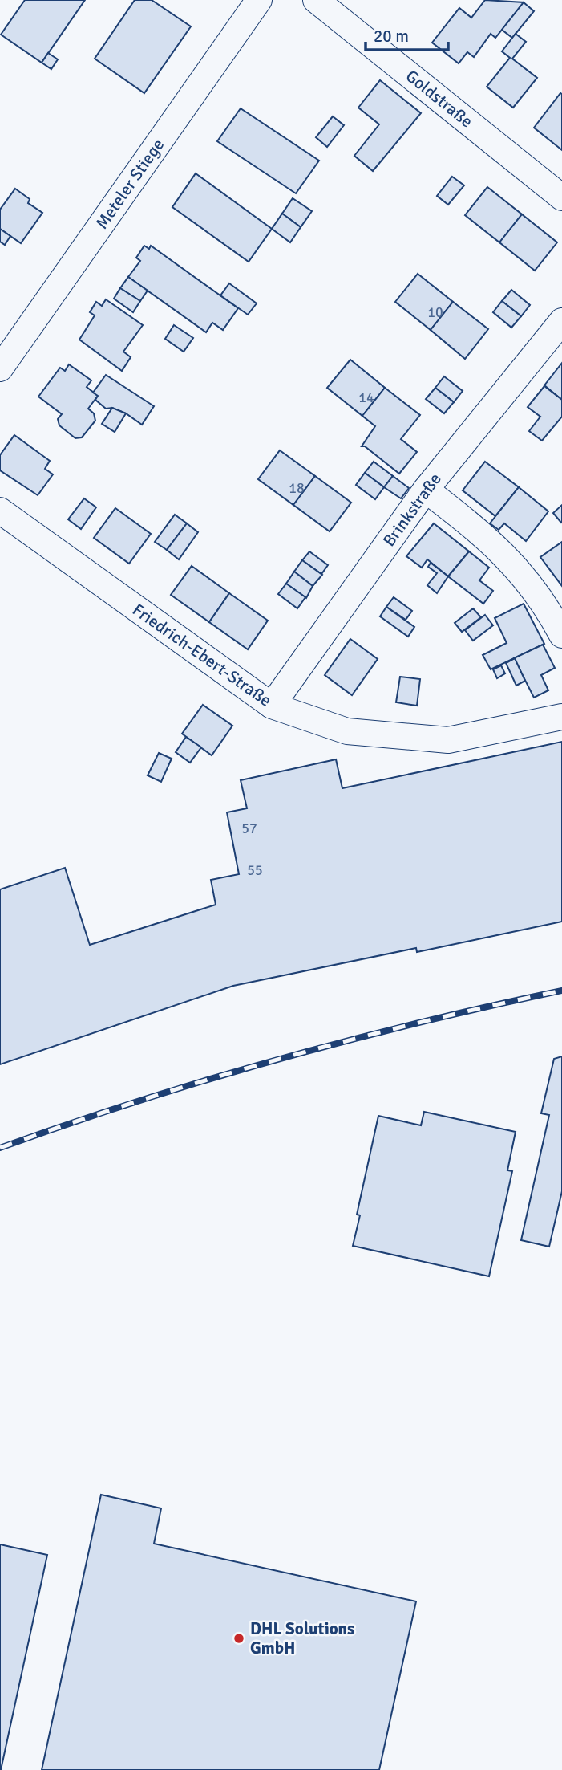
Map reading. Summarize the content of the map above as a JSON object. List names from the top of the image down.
{
  "streets": {
    "street": [
      "Goldstraße",
      "Meteler Stiege",
      "Brinkstraße",
      "Friedrich-Ebert-Straße"
    ]
  },
  "crossings": [
    ["Brinkstraße", "Friedrich-Ebert-Straße"]
  ],
  "places": ["DHL Solutions GmbH"],
  "house_numbers": [
    "10",
    "14",
    "18",
    "57",
    "55"
  ],
  "scale_bar": "20 m"
}
